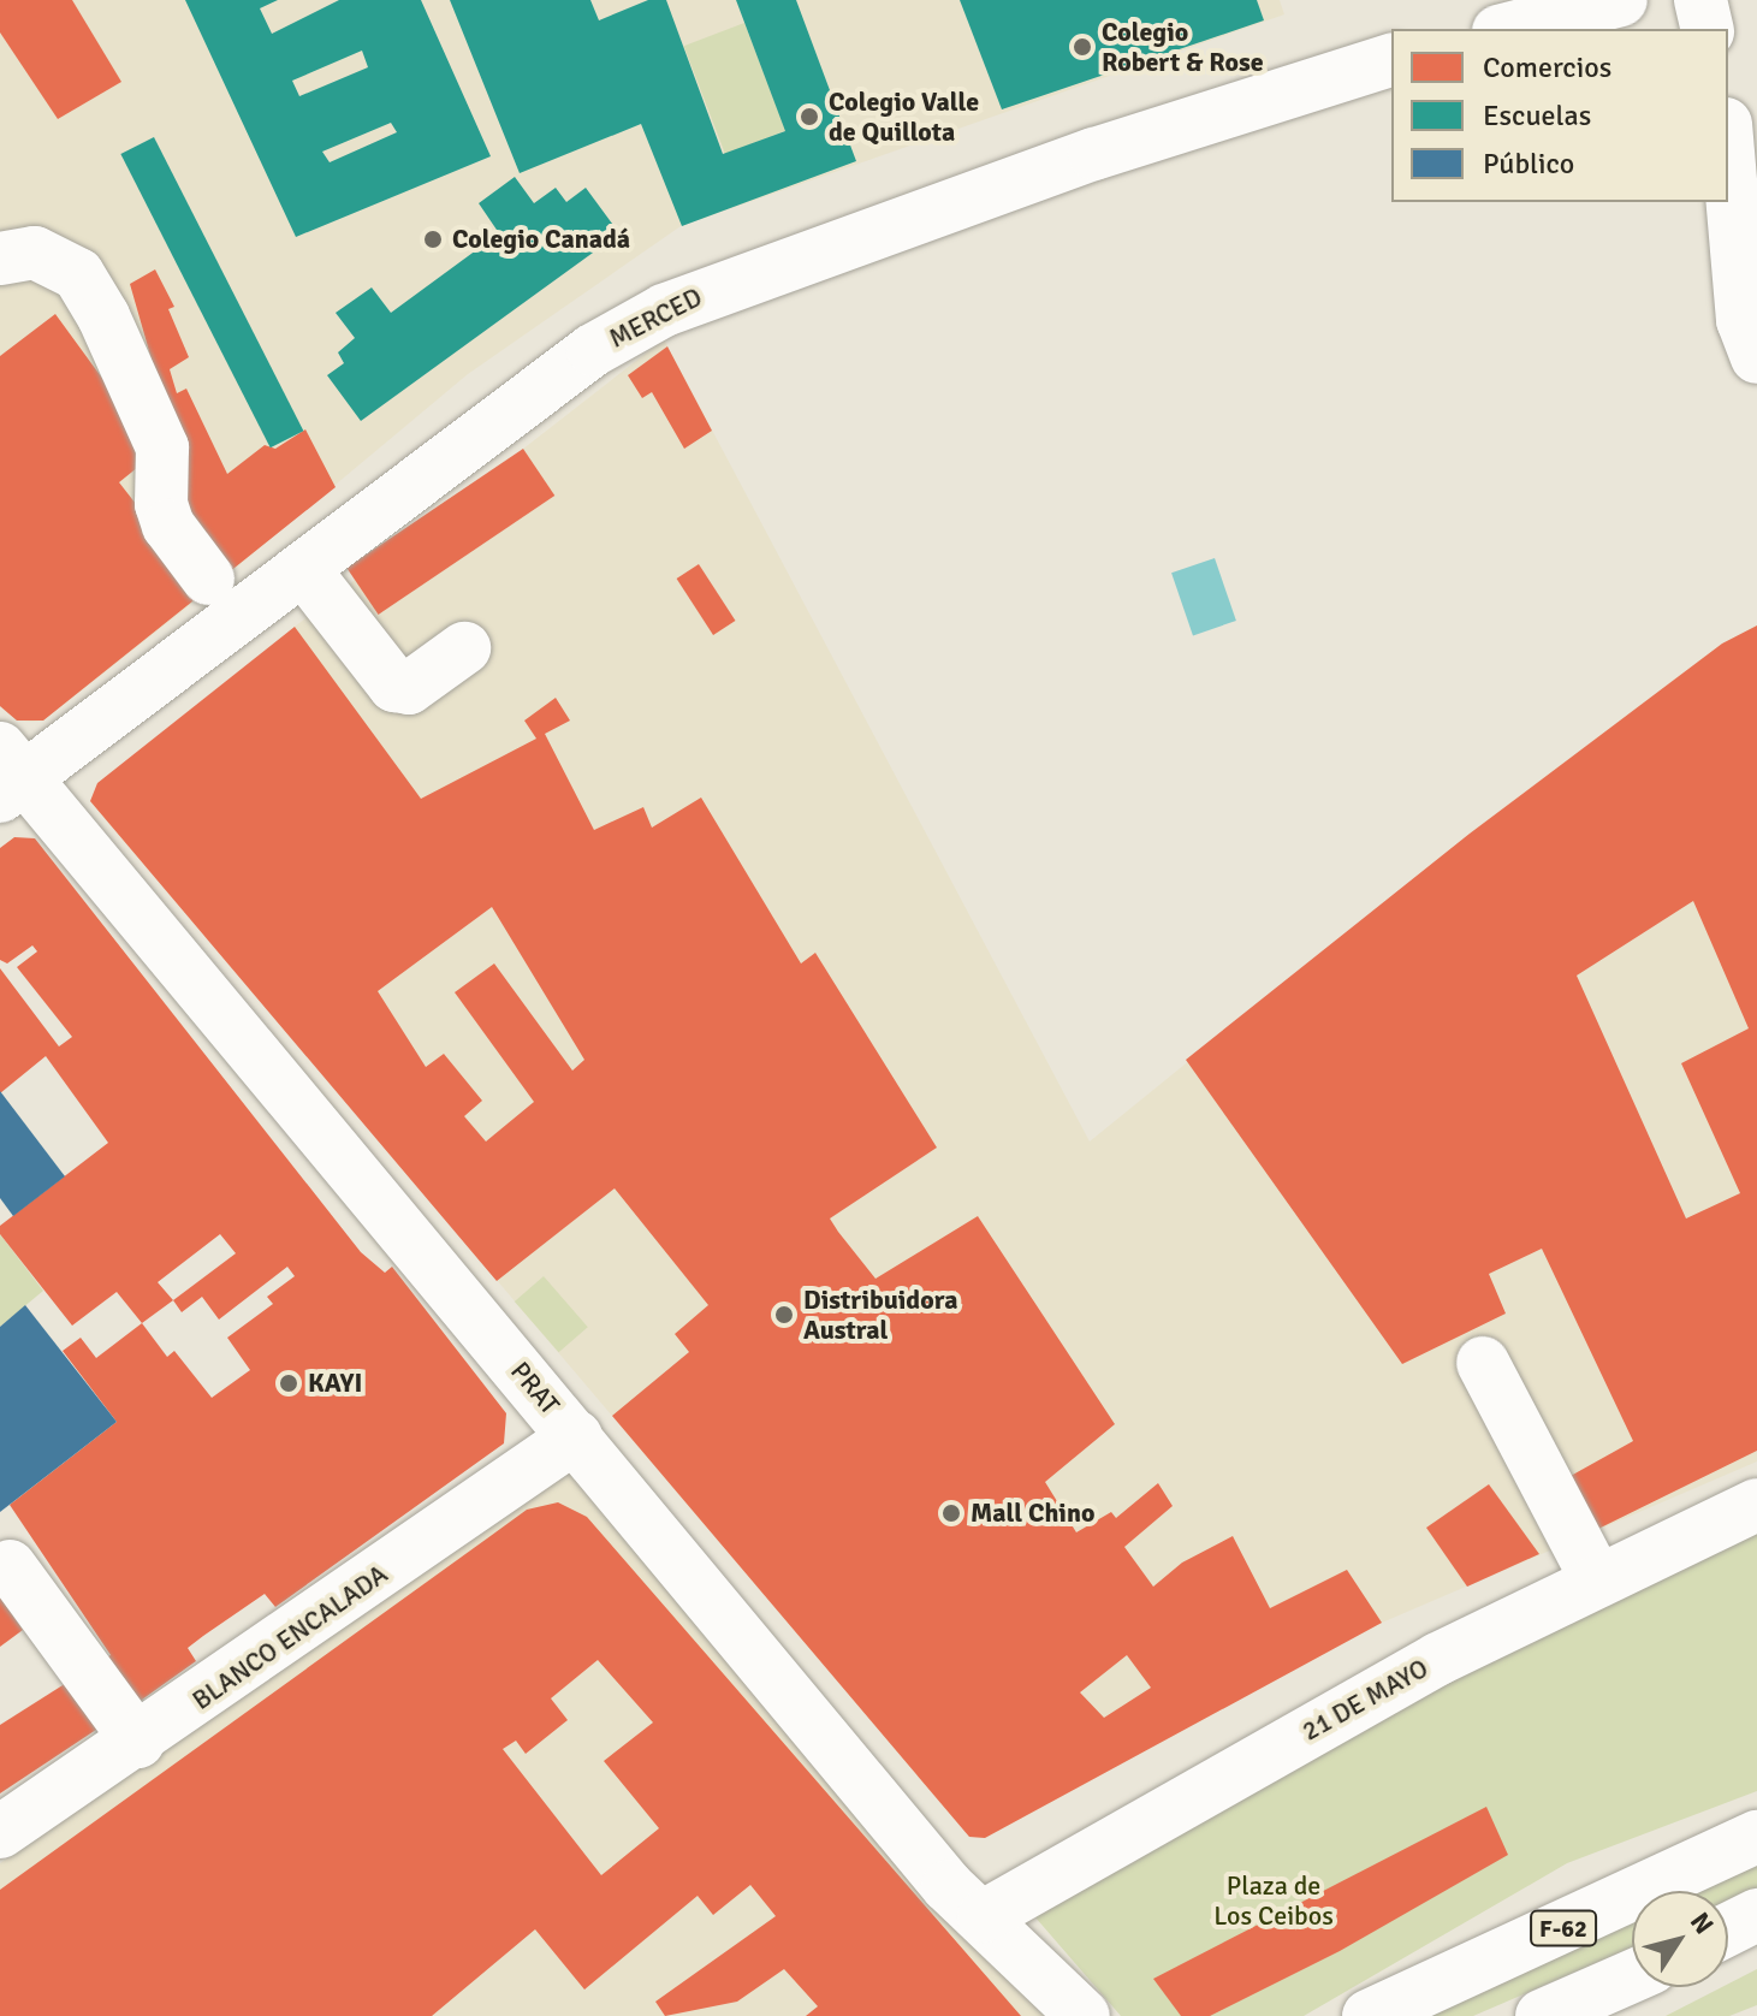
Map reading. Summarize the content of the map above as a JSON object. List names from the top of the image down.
{
  "streets": {
    "street": [
      "MERCED",
      "PRAT",
      "BLANCO ENCALADA",
      "21 DE MAYO",
      "F-62"
    ]
  },
  "crossings": [
    ["MERCED", "PRAT"],
    ["PRAT", "BLANCO ENCALADA"],
    ["PRAT", "21 DE MAYO"]
  ],
  "parks": ["Plaza de Los Ceibos"],
  "places": [
    "Colegio Robert & Rose",
    "Colegio Valle de Quillota",
    "Colegio Canadá",
    "Distribuidora Austral",
    "KAYI",
    "Mall Chino"
  ],
  "legend": ["Comercios", "Escuelas", "Público"],
  "north": "top right"
}
